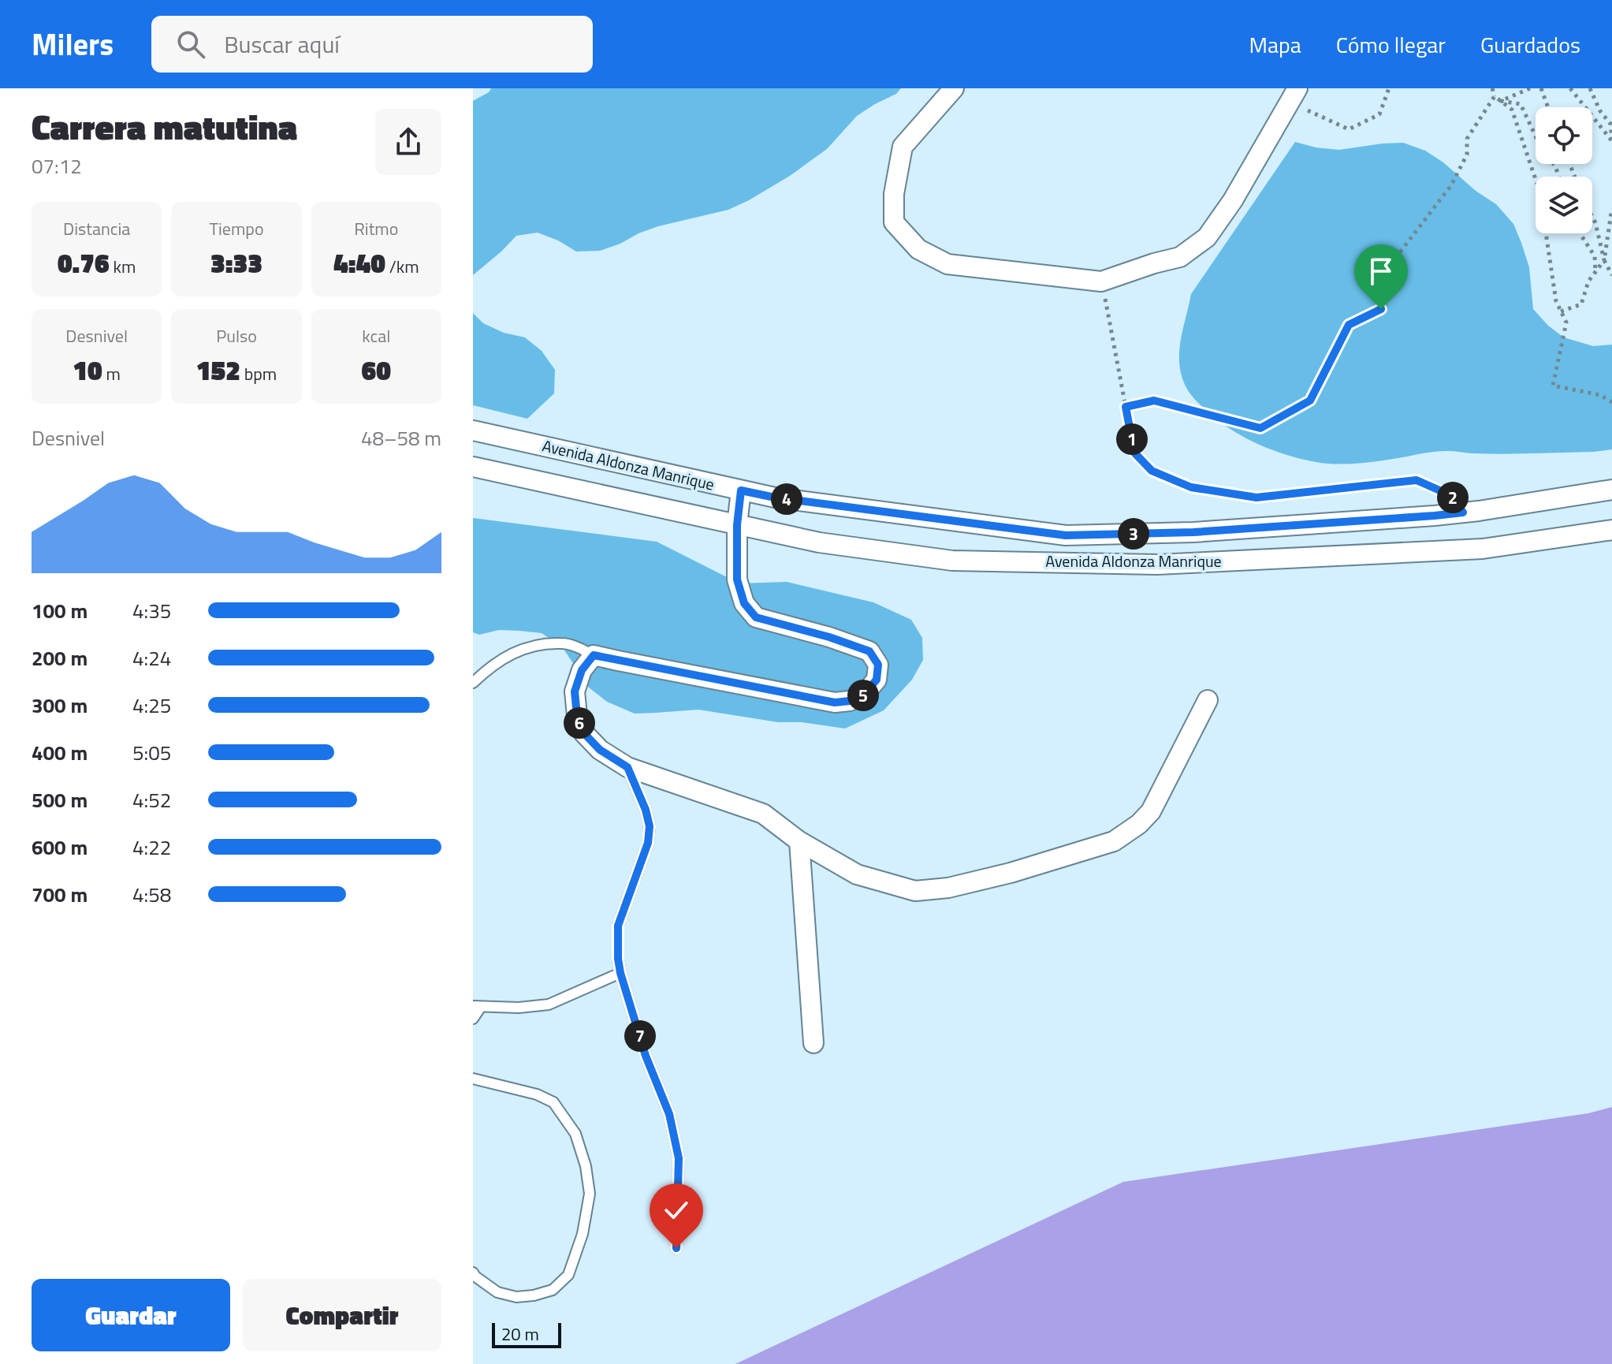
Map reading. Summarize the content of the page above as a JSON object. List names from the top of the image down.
{
  "streets": {
    "street": ["Avenida Aldonza Manrique"]
  },
  "scale_bar": "20 m",
  "page": {
    "header": "Milers",
    "search": "Buscar aquí",
    "nav": ["Mapa", "Cómo llegar", "Guardados"],
    "heading": ["Carrera matutina", "07:12"],
    "stats": [
      ["Distancia", "0.76 km"],
      ["Tiempo", "3:33"],
      ["Ritmo", "4:40 /km"],
      ["Desnivel", "10 m"],
      ["Pulso", "152 bpm"],
      ["kcal", "60"]
    ],
    "chart": ["Desnivel", "48–58 m"],
    "pins": [
      "1",
      "2",
      "4",
      "3",
      "5",
      "6",
      "7"
    ],
    "list": [
      {
        "name": "100 m",
        "note": "4:35"
      },
      {
        "name": "200 m",
        "note": "4:24"
      },
      {
        "name": "300 m",
        "note": "4:25"
      },
      {
        "name": "400 m",
        "note": "5:05"
      },
      {
        "name": "500 m",
        "note": "4:52"
      },
      {
        "name": "600 m",
        "note": "4:22"
      },
      {
        "name": "700 m",
        "note": "4:58"
      }
    ],
    "buttons": ["Guardar", "Compartir"],
    "scale": "20 m"
  }
}
